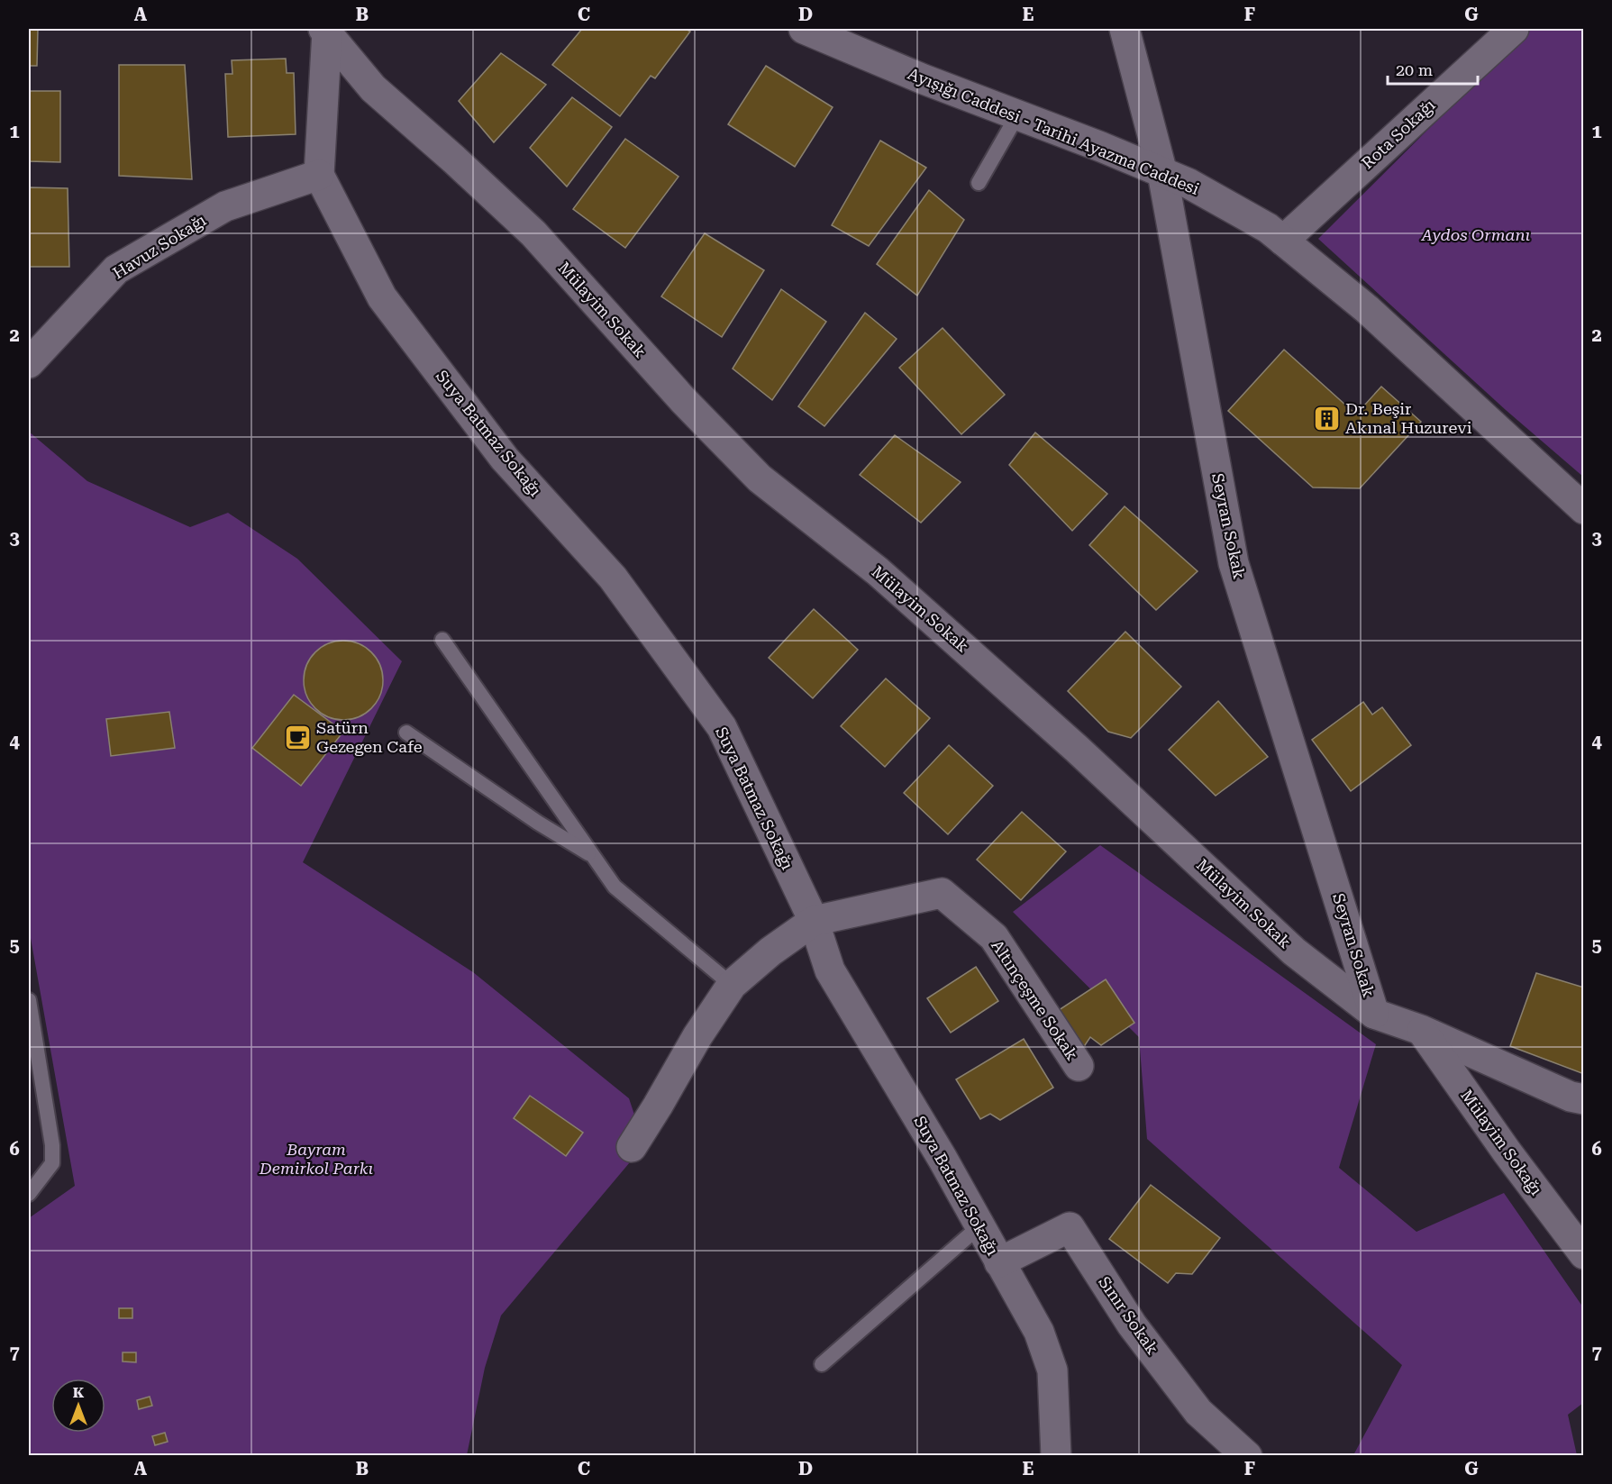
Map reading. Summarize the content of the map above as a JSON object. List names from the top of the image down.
{
  "streets": {
    "street": [
      "Ayışığı Caddesi - Tarihi Ayazma Caddesi",
      "Rota Sokağı",
      "Havuz Sokağı",
      "Mülayim Sokak",
      "Suya Batmaz Sokağı",
      "Seyran Sokak",
      "Altınçeşme Sokak",
      "Mülayim Sokağı",
      "Sınır Sokak"
    ]
  },
  "crossings": [
    ["Ayışığı Caddesi - Tarihi Ayazma Caddesi", "Rota Sokağı"],
    ["Ayışığı Caddesi - Tarihi Ayazma Caddesi", "Seyran Sokak"],
    ["Havuz Sokağı", "Suya Batmaz Sokağı"],
    ["Mülayim Sokak", "Seyran Sokak"],
    ["Mülayim Sokak", "Mülayim Sokağı"],
    ["Suya Batmaz Sokağı", "Altınçeşme Sokak"],
    ["Suya Batmaz Sokağı", "Sınır Sokak"]
  ],
  "parks": ["Aydos Ormanı", "Bayram Demirkol Parkı"],
  "places": {
    "building": ["Dr. Beşir Akınal Huzurevi"],
    "cafe": ["Satürn Gezegen Cafe"]
  },
  "scale_bar": "20 m",
  "north": "top",
  "grid": {
    "columns": [
      "A",
      "B",
      "C",
      "D",
      "E",
      "F",
      "G"
    ],
    "rows": [
      "1",
      "2",
      "3",
      "4",
      "5",
      "6",
      "7"
    ]
  }
}
